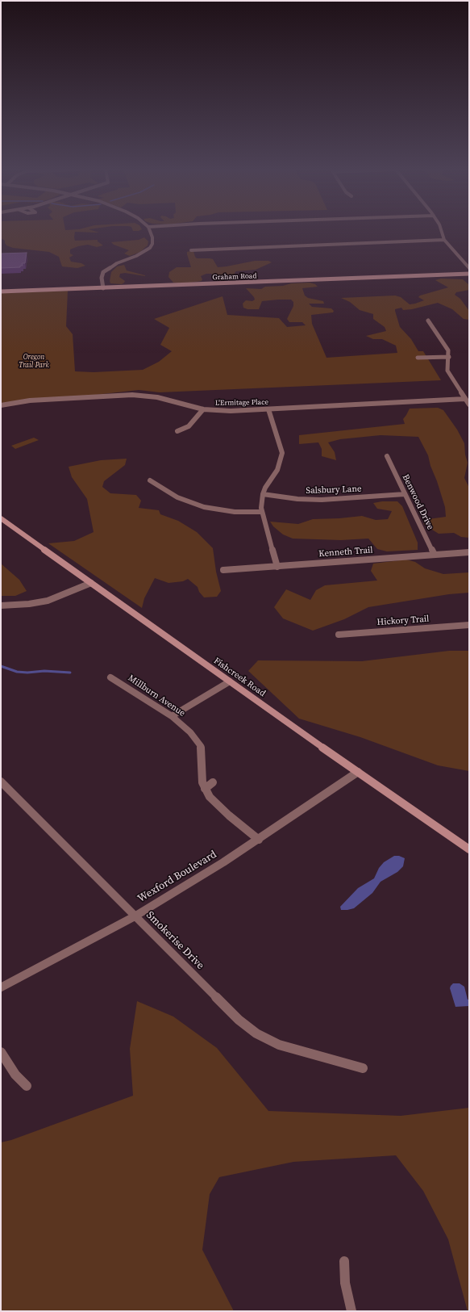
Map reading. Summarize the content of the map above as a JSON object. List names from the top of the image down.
{
  "streets": {
    "main road": ["Graham Road", "Fishcreek Road"],
    "street": [
      "L'Ermitage Place",
      "Salsbury Lane",
      "Benwood Drive",
      "Kenneth Trail",
      "Hickory Trail",
      "Millburn Avenue",
      "Wexford Boulevard",
      "Smokerise Drive"
    ]
  },
  "crossings": [
    ["Salsbury Lane", "Benwood Drive"],
    ["Benwood Drive", "Kenneth Trail"],
    ["Fishcreek Road", "Wexford Boulevard"],
    ["Millburn Avenue", "Wexford Boulevard"],
    ["Wexford Boulevard", "Smokerise Drive"]
  ],
  "parks": ["Oregon Trail Park"]
}
